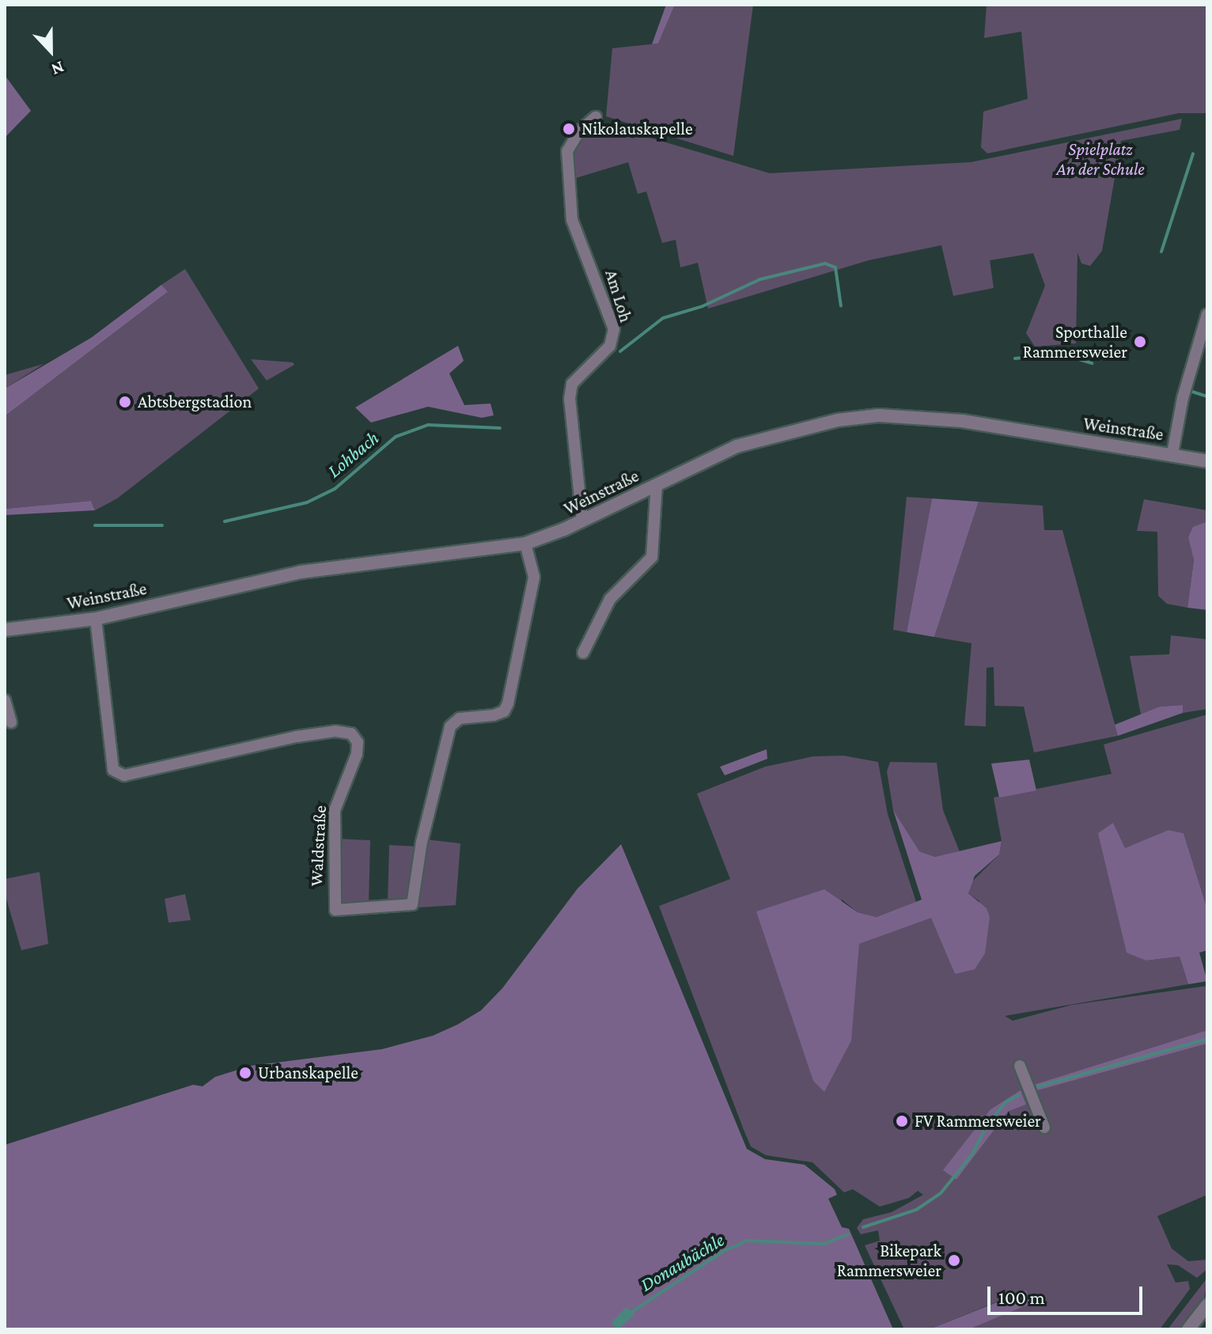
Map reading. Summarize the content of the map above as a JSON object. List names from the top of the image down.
{
  "streets": {
    "street": ["Am Loh", "Weinstraße", "Waldstraße"]
  },
  "crossings": [
    ["Am Loh", "Weinstraße"],
    ["Weinstraße", "Waldstraße"]
  ],
  "water": ["Lohbach", "Donaubächle"],
  "parks": ["Spielplatz An der Schule"],
  "places": [
    "Nikolauskapelle",
    "Sporthalle Rammersweier",
    "Abtsbergstadion",
    "Urbanskapelle",
    "FV Rammersweier",
    "Bikepark Rammersweier"
  ],
  "scale_bar": "100 m",
  "north": "bottom"
}
